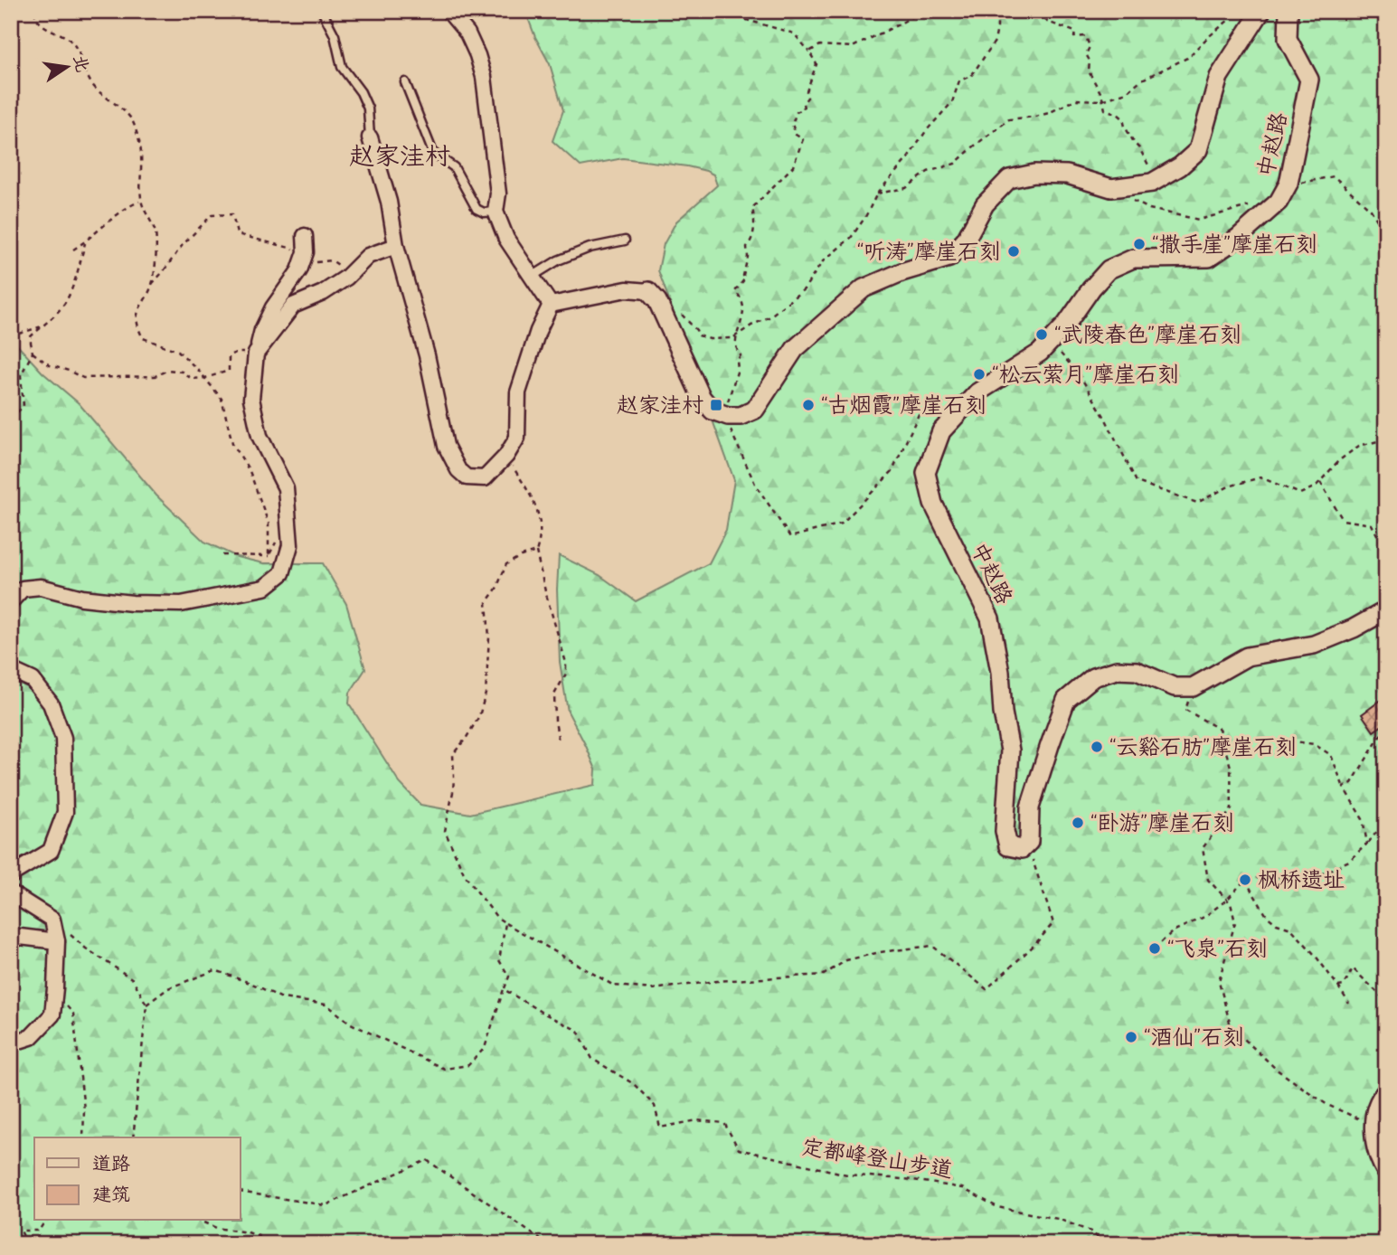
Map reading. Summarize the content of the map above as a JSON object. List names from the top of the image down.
{
  "streets": {
    "street": ["中赵路"],
    "path": ["定都峰登山步道"]
  },
  "districts": ["赵家洼村"],
  "places": {
    "other": [
      "“撒手崖”摩崖石刻",
      "“听涛”摩崖石刻",
      "“武陵春色”摩崖石刻",
      "“松云萦月”摩崖石刻",
      "“古烟霞”摩崖石刻",
      "“云谿石肪”摩崖石刻",
      "“卧游”摩崖石刻",
      "枫桥遗址",
      "“飞泉”石刻",
      "“酒仙”石刻"
    ],
    "transit": ["赵家洼村"]
  },
  "legend": ["道路", "建筑"],
  "north": "right"
}
